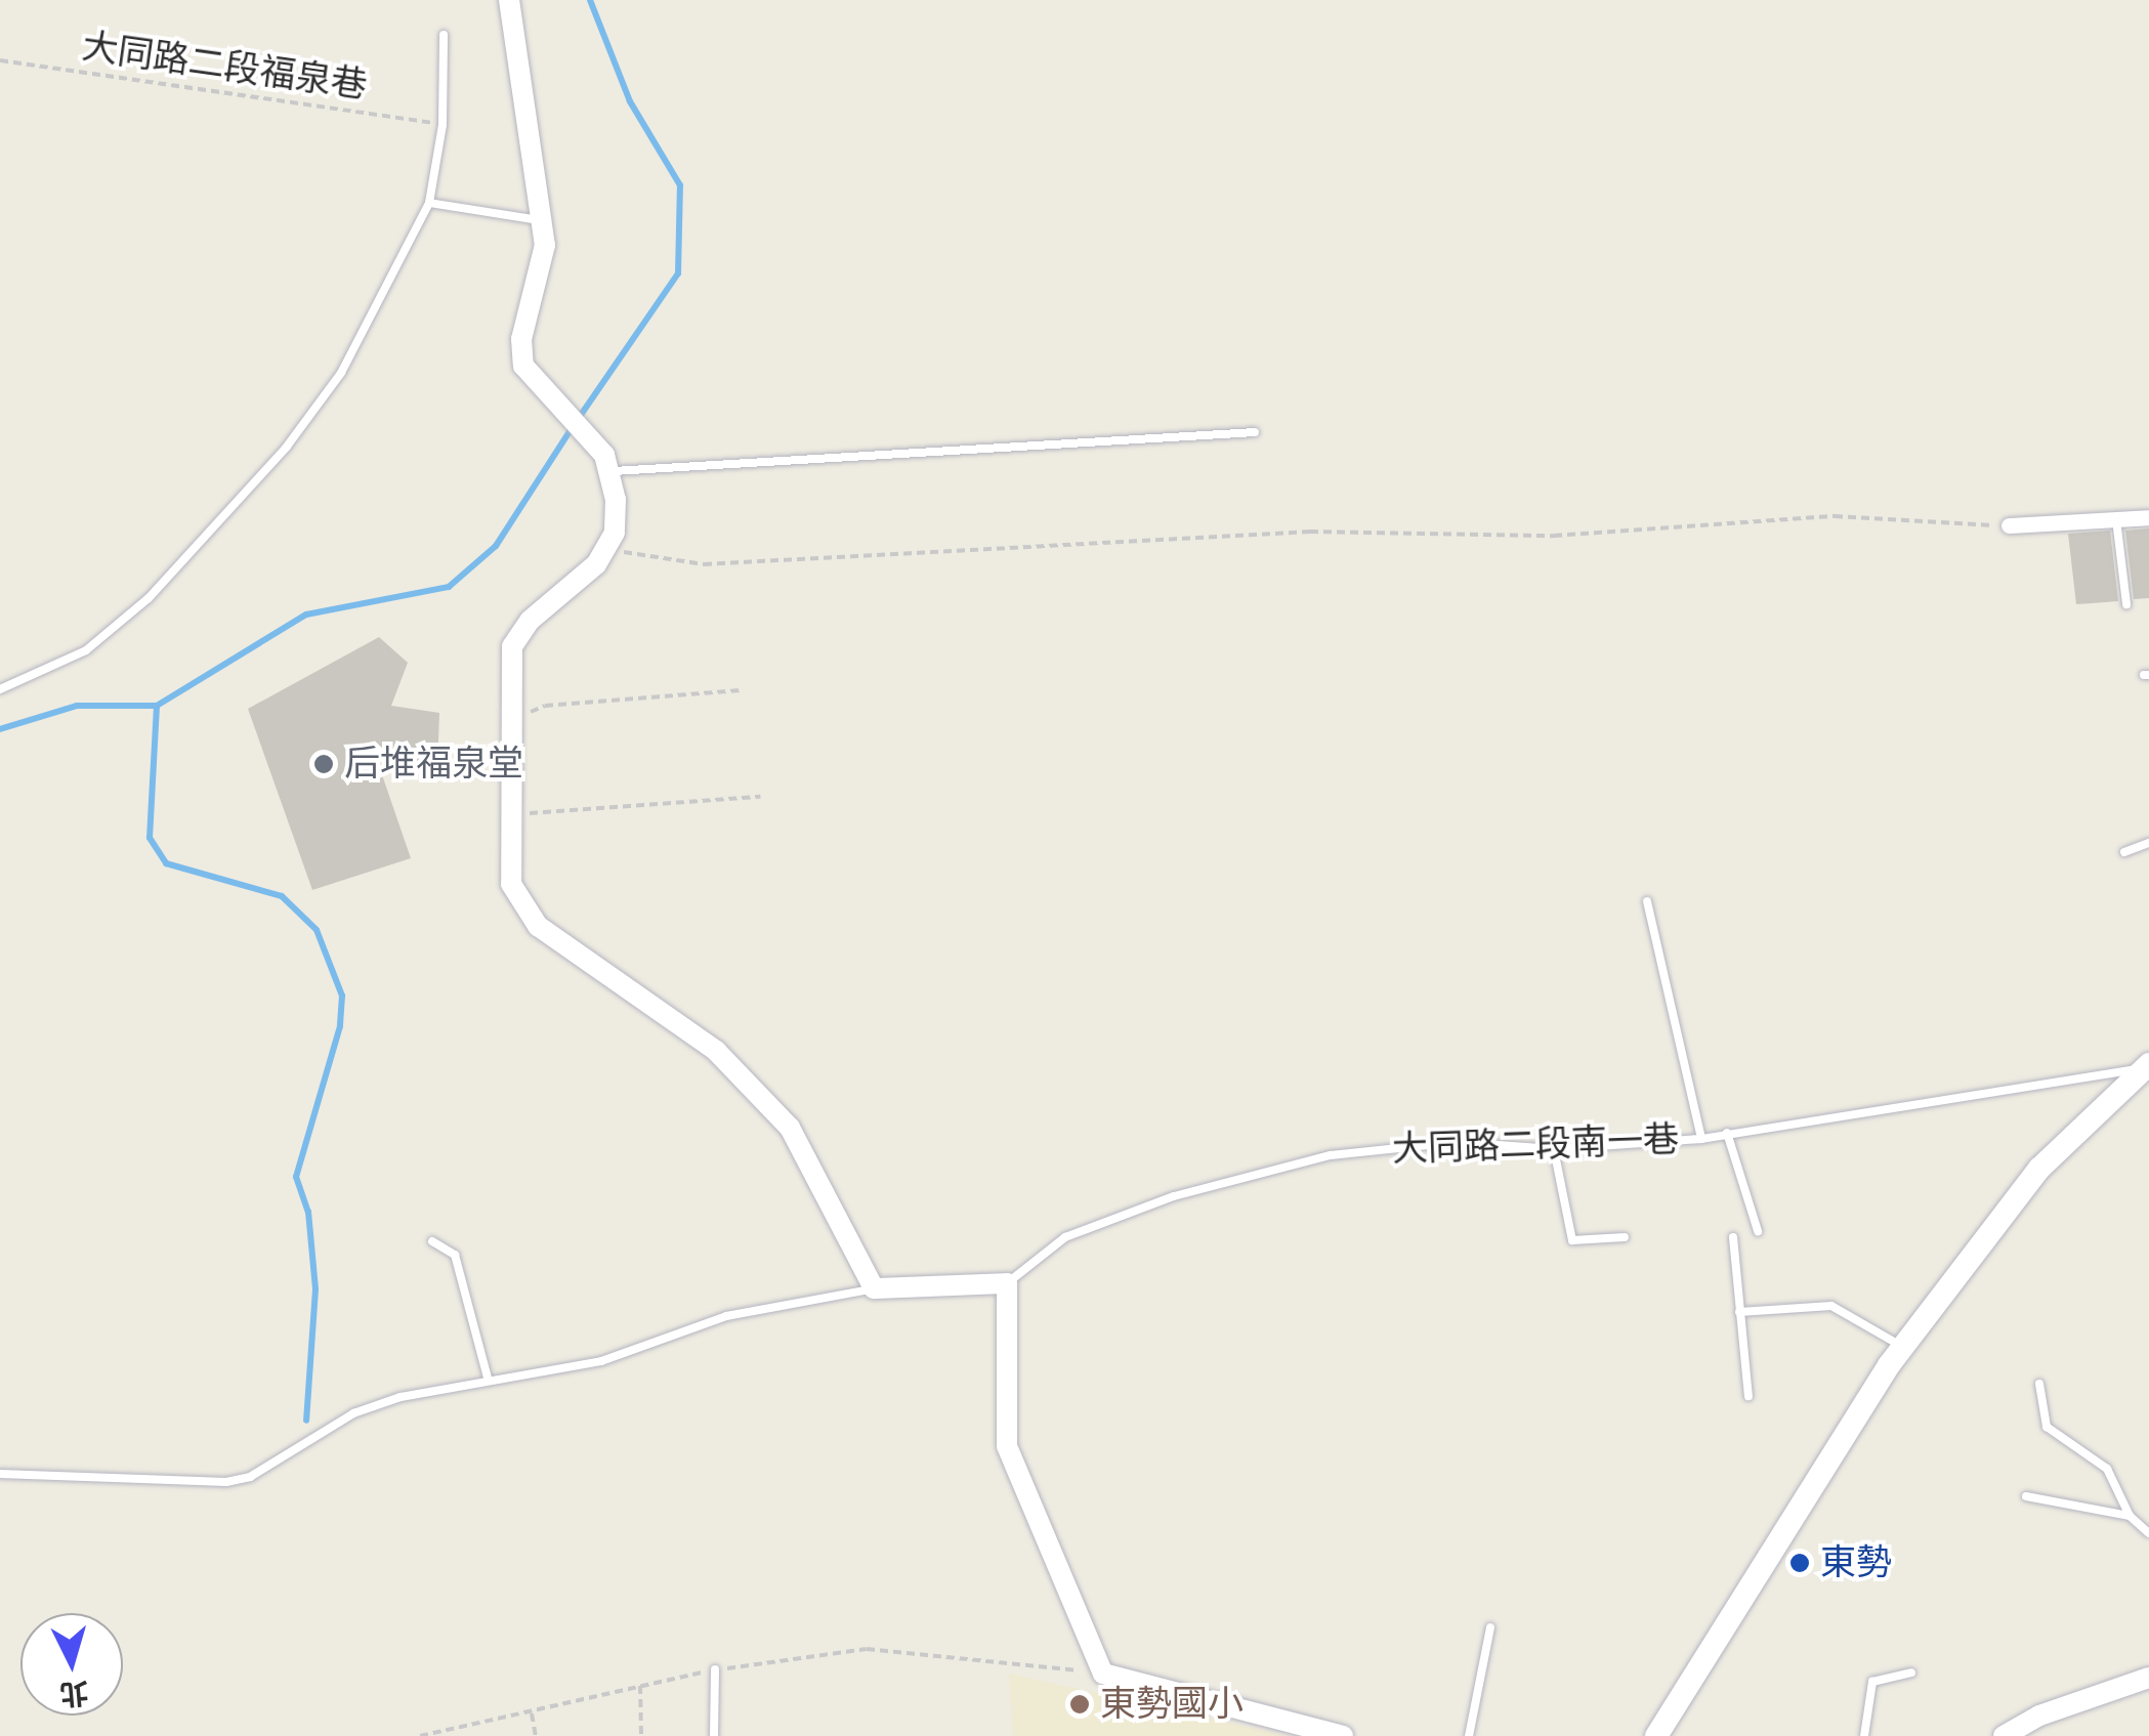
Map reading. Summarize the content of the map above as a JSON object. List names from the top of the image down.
{
  "streets": {
    "lane": ["大同路二段南一巷"],
    "path": ["大同路二段福泉巷"]
  },
  "places": ["后堆福泉堂", "東勢", "東勢國小"],
  "north": "bottom"
}
